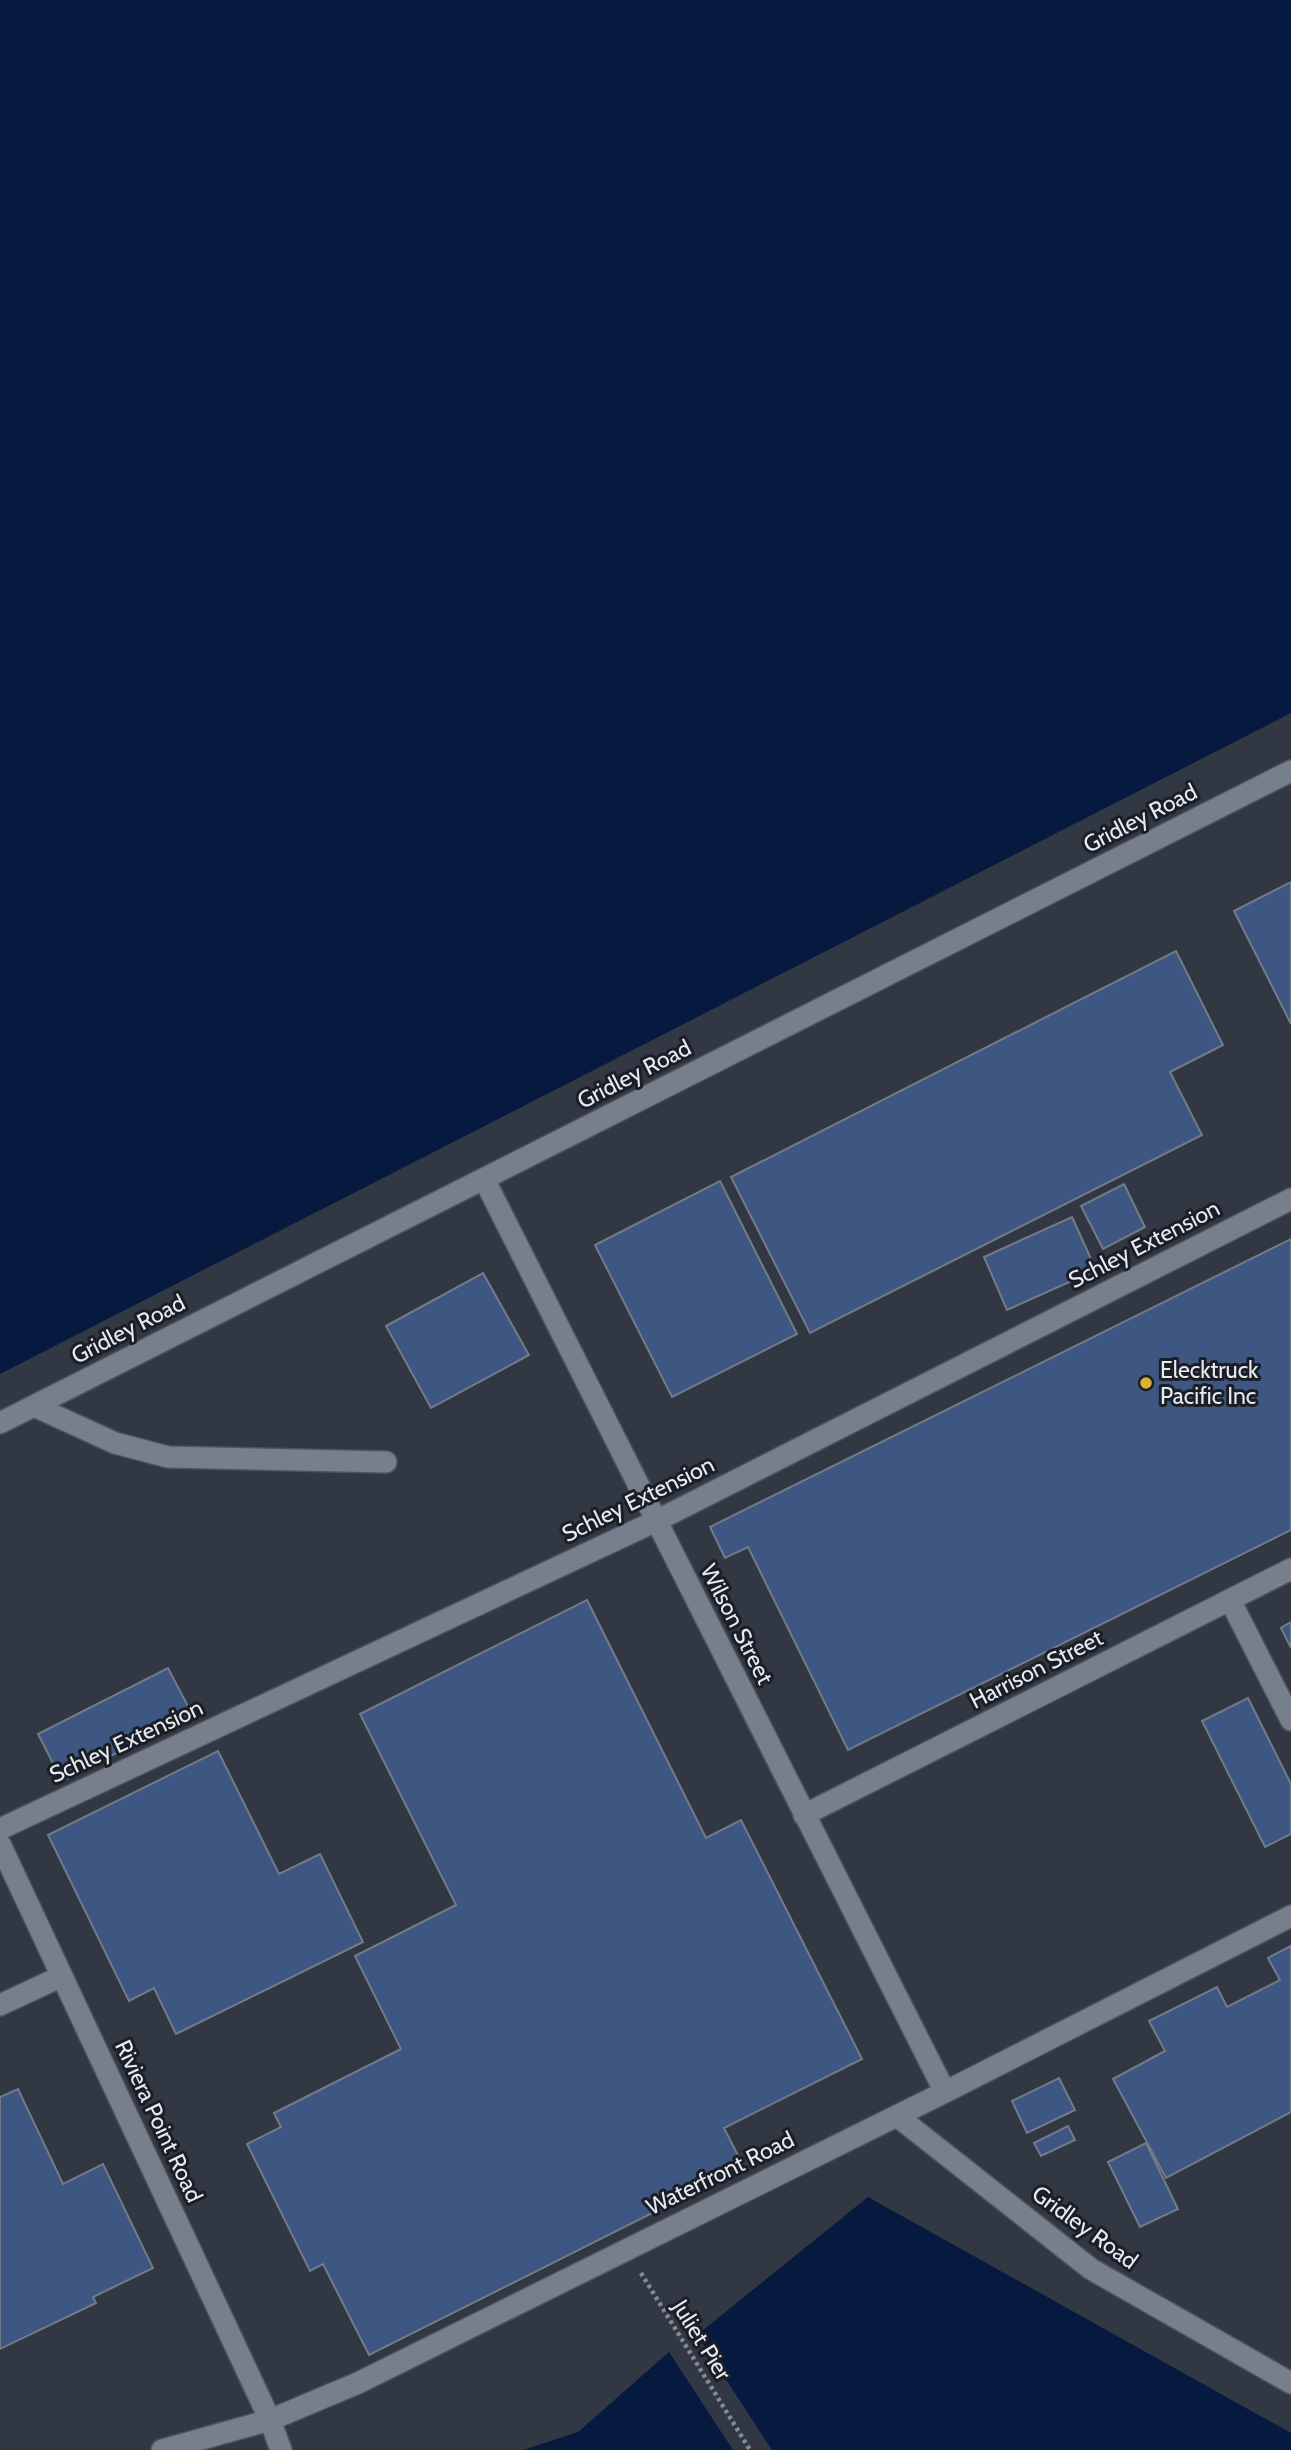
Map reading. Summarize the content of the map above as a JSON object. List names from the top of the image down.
{
  "streets": {
    "street": [
      "Gridley Road",
      "Schley Extension",
      "Wilson Street",
      "Harrison Street",
      "Riviera Point Road",
      "Waterfront Road"
    ],
    "path": ["Juliet Pier"]
  },
  "crossings": [
    ["Gridley Road", "Wilson Street"],
    ["Gridley Road", "Waterfront Road"],
    ["Schley Extension", "Wilson Street"],
    ["Wilson Street", "Harrison Street"],
    ["Wilson Street", "Waterfront Road"],
    ["Riviera Point Road", "Waterfront Road"],
    ["Waterfront Road", "Juliet Pier"]
  ],
  "places": ["Elecktruck Pacific Inc"]
}
